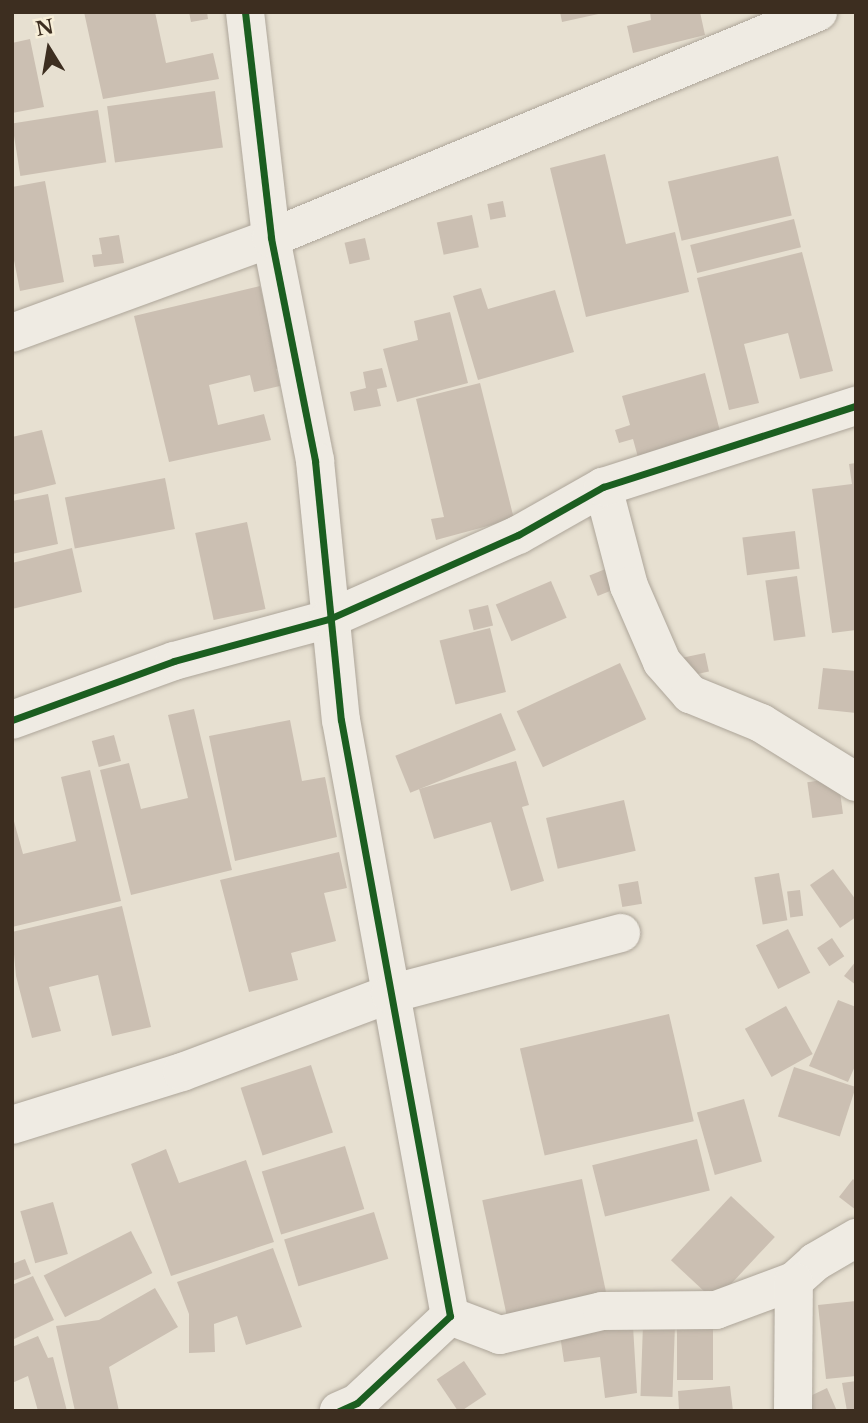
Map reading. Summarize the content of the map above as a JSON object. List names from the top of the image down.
{
  "north": "top"
}
